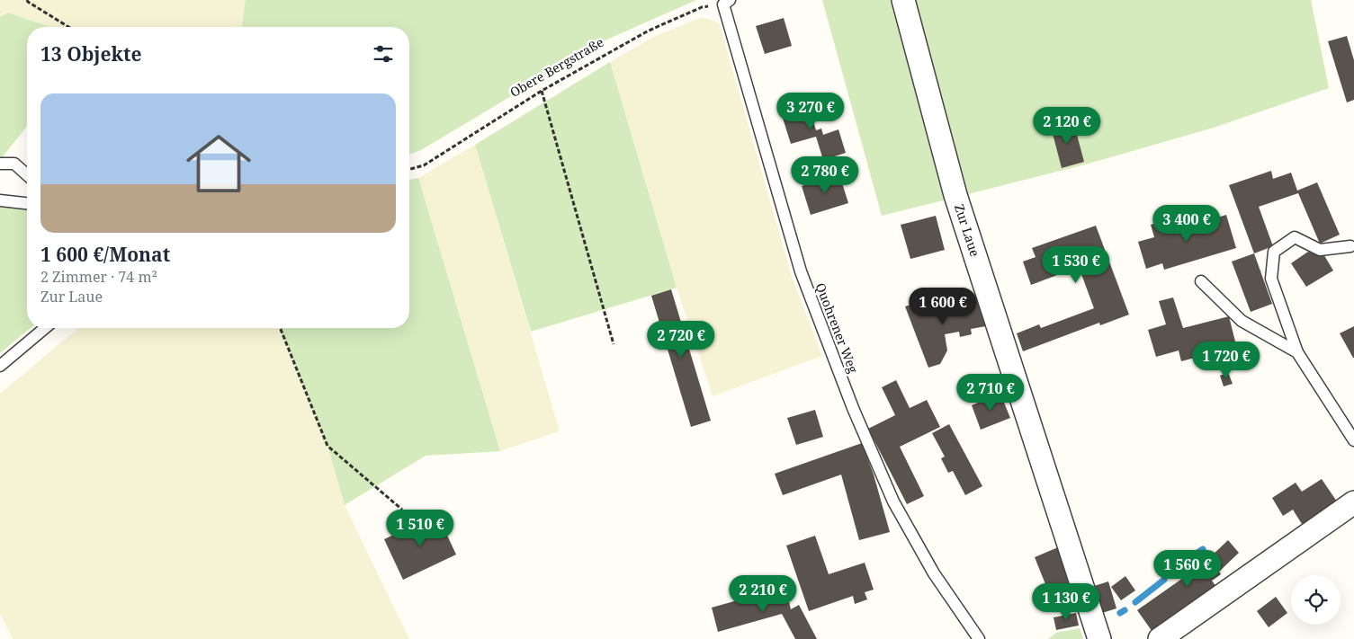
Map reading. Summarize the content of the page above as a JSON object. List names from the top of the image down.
{
  "streets": {
    "street": ["Zur Laue"],
    "lane": ["Quohrener Weg"],
    "path": ["Obere Bergstraße"]
  },
  "crossings": [
    ["Obere Bergstraße", "Quohrener Weg"]
  ],
  "page": {
    "heading": "13 Objekte",
    "list": [
      {
        "name": "1 600 €/Monat",
        "note": "2 Zimmer · 74 m² · Zur Laue"
      }
    ],
    "price": [
      "3 270 €",
      "2 120 €",
      "2 780 €",
      "3 400 €",
      "1 530 €",
      "1 600 €",
      "2 720 €",
      "1 720 €",
      "2 710 €",
      "1 510 €",
      "1 560 €",
      "2 210 €",
      "1 130 €"
    ]
  }
}
